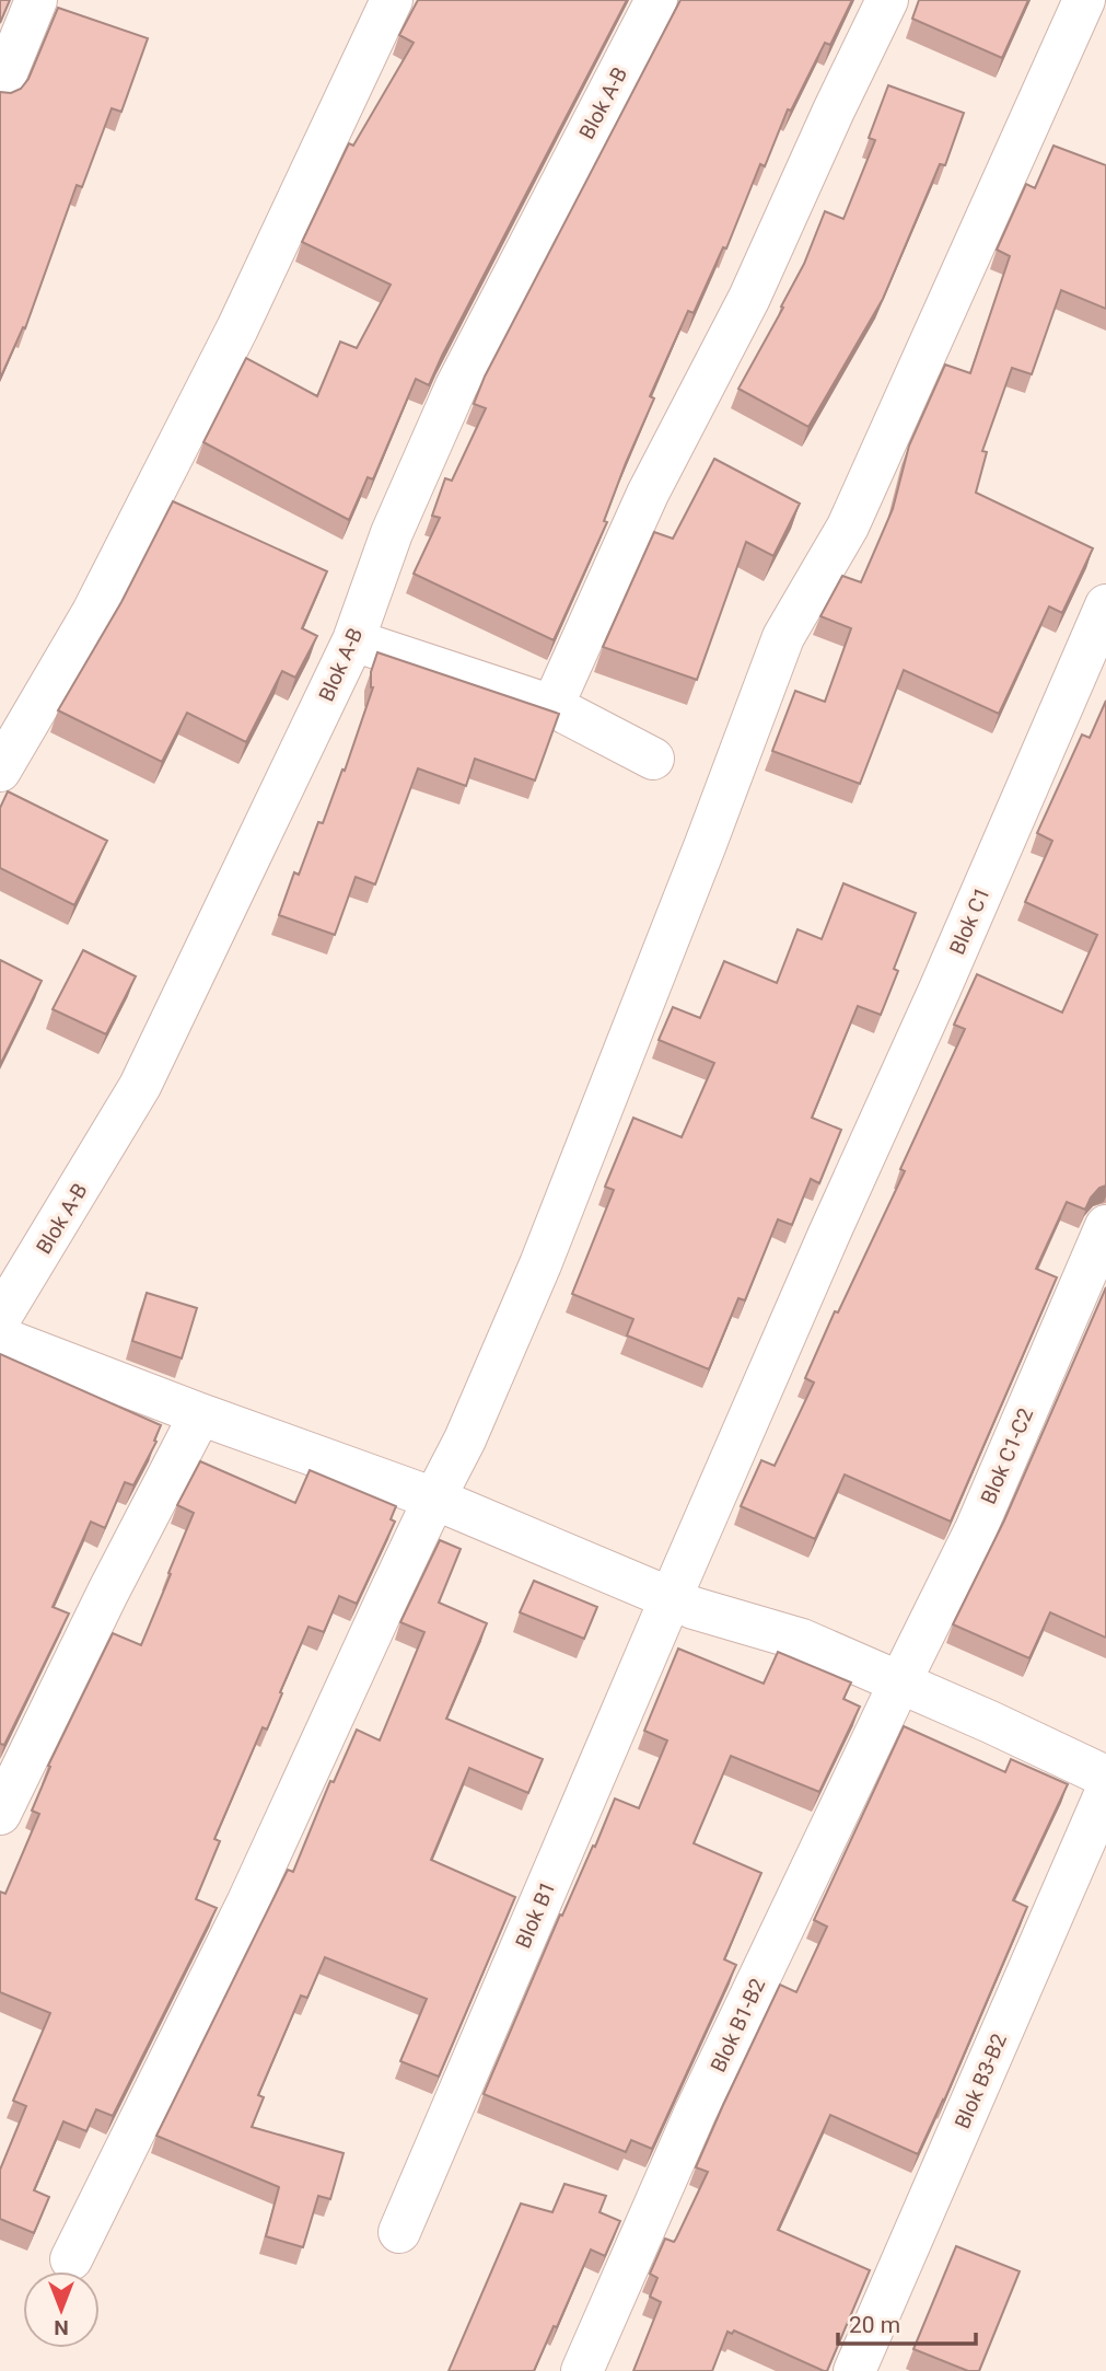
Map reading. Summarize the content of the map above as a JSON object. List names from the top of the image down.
{
  "streets": {
    "street": [
      "Blok A-B",
      "Blok C1",
      "Blok C1-C2",
      "Blok B1",
      "Blok B1-B2",
      "Blok B3-B2"
    ]
  },
  "crossings": [
    ["Blok C1", "Blok B1"],
    ["Blok C1-C2", "Blok B1-B2"]
  ],
  "scale_bar": "20 m",
  "north": "bottom"
}
